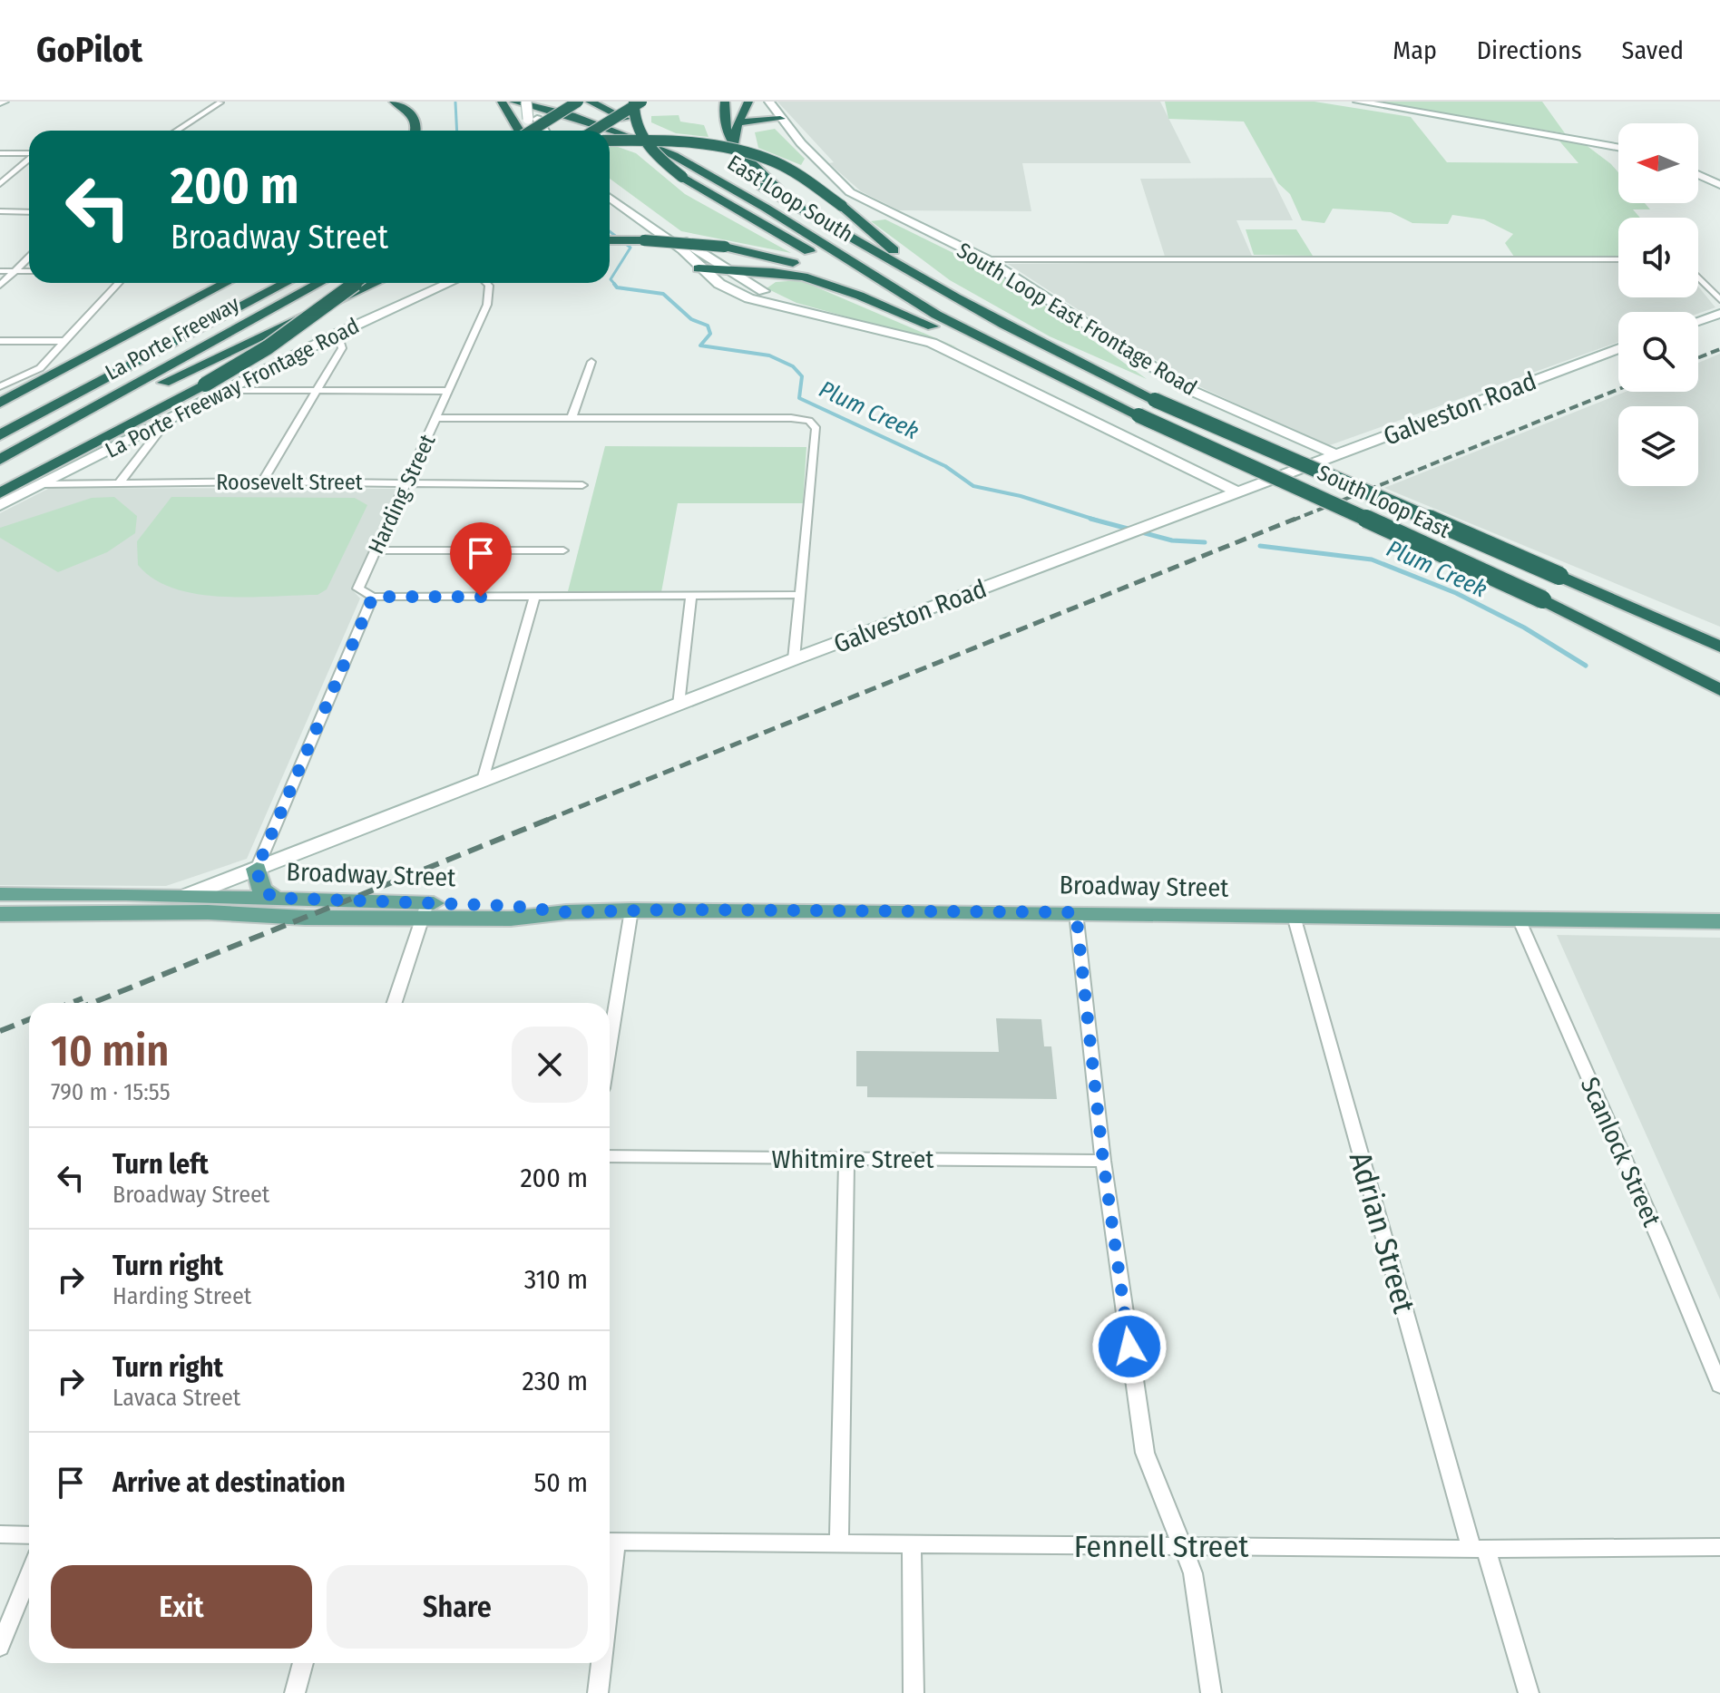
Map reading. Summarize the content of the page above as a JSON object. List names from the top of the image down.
{
  "streets": {
    "highway": ["East Loop South", "La Porte Freeway", "South Loop East"],
    "main road": [
      "South Loop East Frontage Road",
      "La Porte Freeway Frontage Road",
      "Galveston Road",
      "Broadway Street"
    ],
    "street": [
      "Roosevelt Street",
      "Harding Street",
      "Scanlock Street",
      "Whitmire Street",
      "Adrian Street",
      "Fennell Street"
    ]
  },
  "crossings": [
    ["East Loop South", "South Loop East"],
    ["South Loop East Frontage Road", "Galveston Road"],
    ["La Porte Freeway Frontage Road", "Roosevelt Street"],
    ["Galveston Road", "Broadway Street"],
    ["Roosevelt Street", "Harding Street"],
    ["Broadway Street", "Scanlock Street"],
    ["Broadway Street", "Adrian Street"],
    ["Adrian Street", "Fennell Street"]
  ],
  "water": ["Plum Creek"],
  "north": "left",
  "page": {
    "header": "GoPilot",
    "nav": ["Map", "Directions", "Saved"],
    "turn": ["200 m", "Broadway Street"],
    "heading": ["10 min", "790 m · 15:55"],
    "list": [
      {
        "name": "Turn left",
        "note": "Broadway Street",
        "value": "200 m"
      },
      {
        "name": "Turn right",
        "note": "Harding Street",
        "value": "310 m"
      },
      {
        "name": "Turn right",
        "note": "Lavaca Street",
        "value": "230 m"
      },
      {
        "name": "Arrive at destination",
        "value": "50 m"
      }
    ],
    "buttons": ["Exit", "Share"]
  }
}
